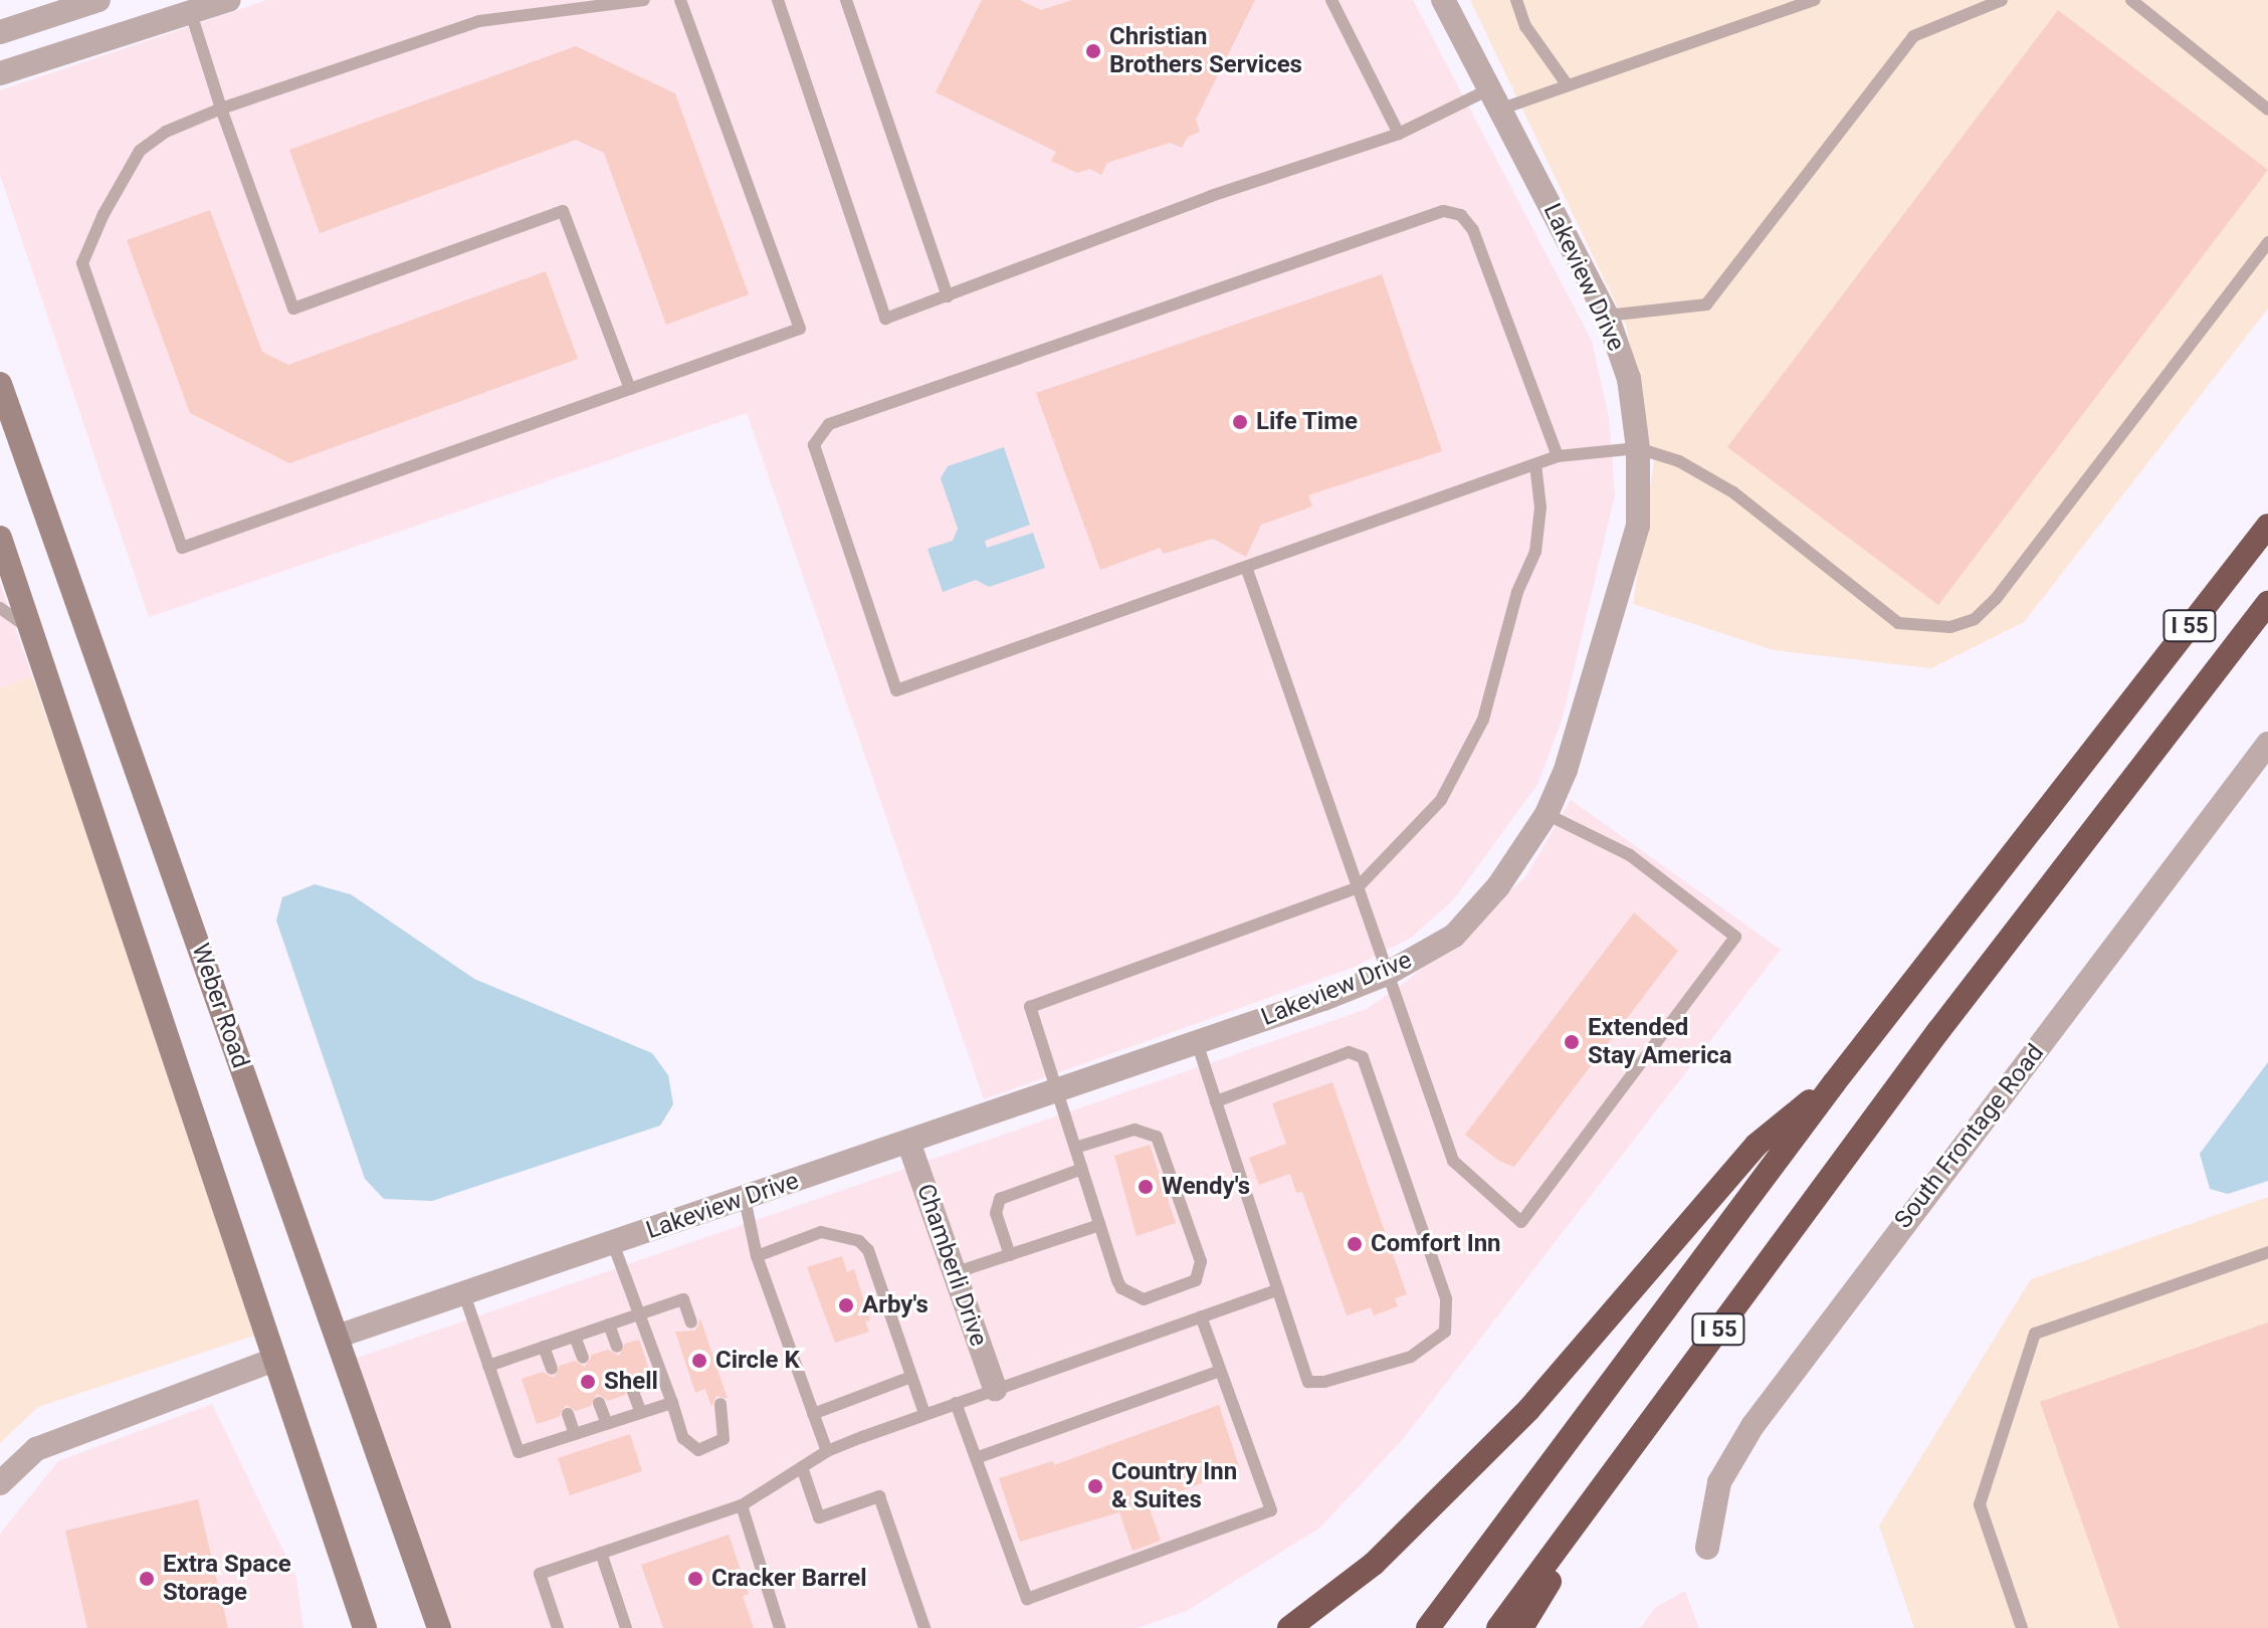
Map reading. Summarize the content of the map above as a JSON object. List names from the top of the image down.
{
  "streets": {
    "highway": ["I 55"],
    "main road": ["Weber Road"],
    "street": ["Lakeview Drive", "South Frontage Road", "Chamberli Drive"]
  },
  "crossings": [
    ["Lakeview Drive", "Weber Road"],
    ["Lakeview Drive", "Chamberli Drive"]
  ],
  "places": [
    "Christian Brothers Services",
    "Life Time",
    "Extended Stay America",
    "Wendy's",
    "Comfort Inn",
    "Arby's",
    "Circle K",
    "Shell",
    "Country Inn & Suites",
    "Extra Space Storage",
    "Cracker Barrel"
  ]
}
